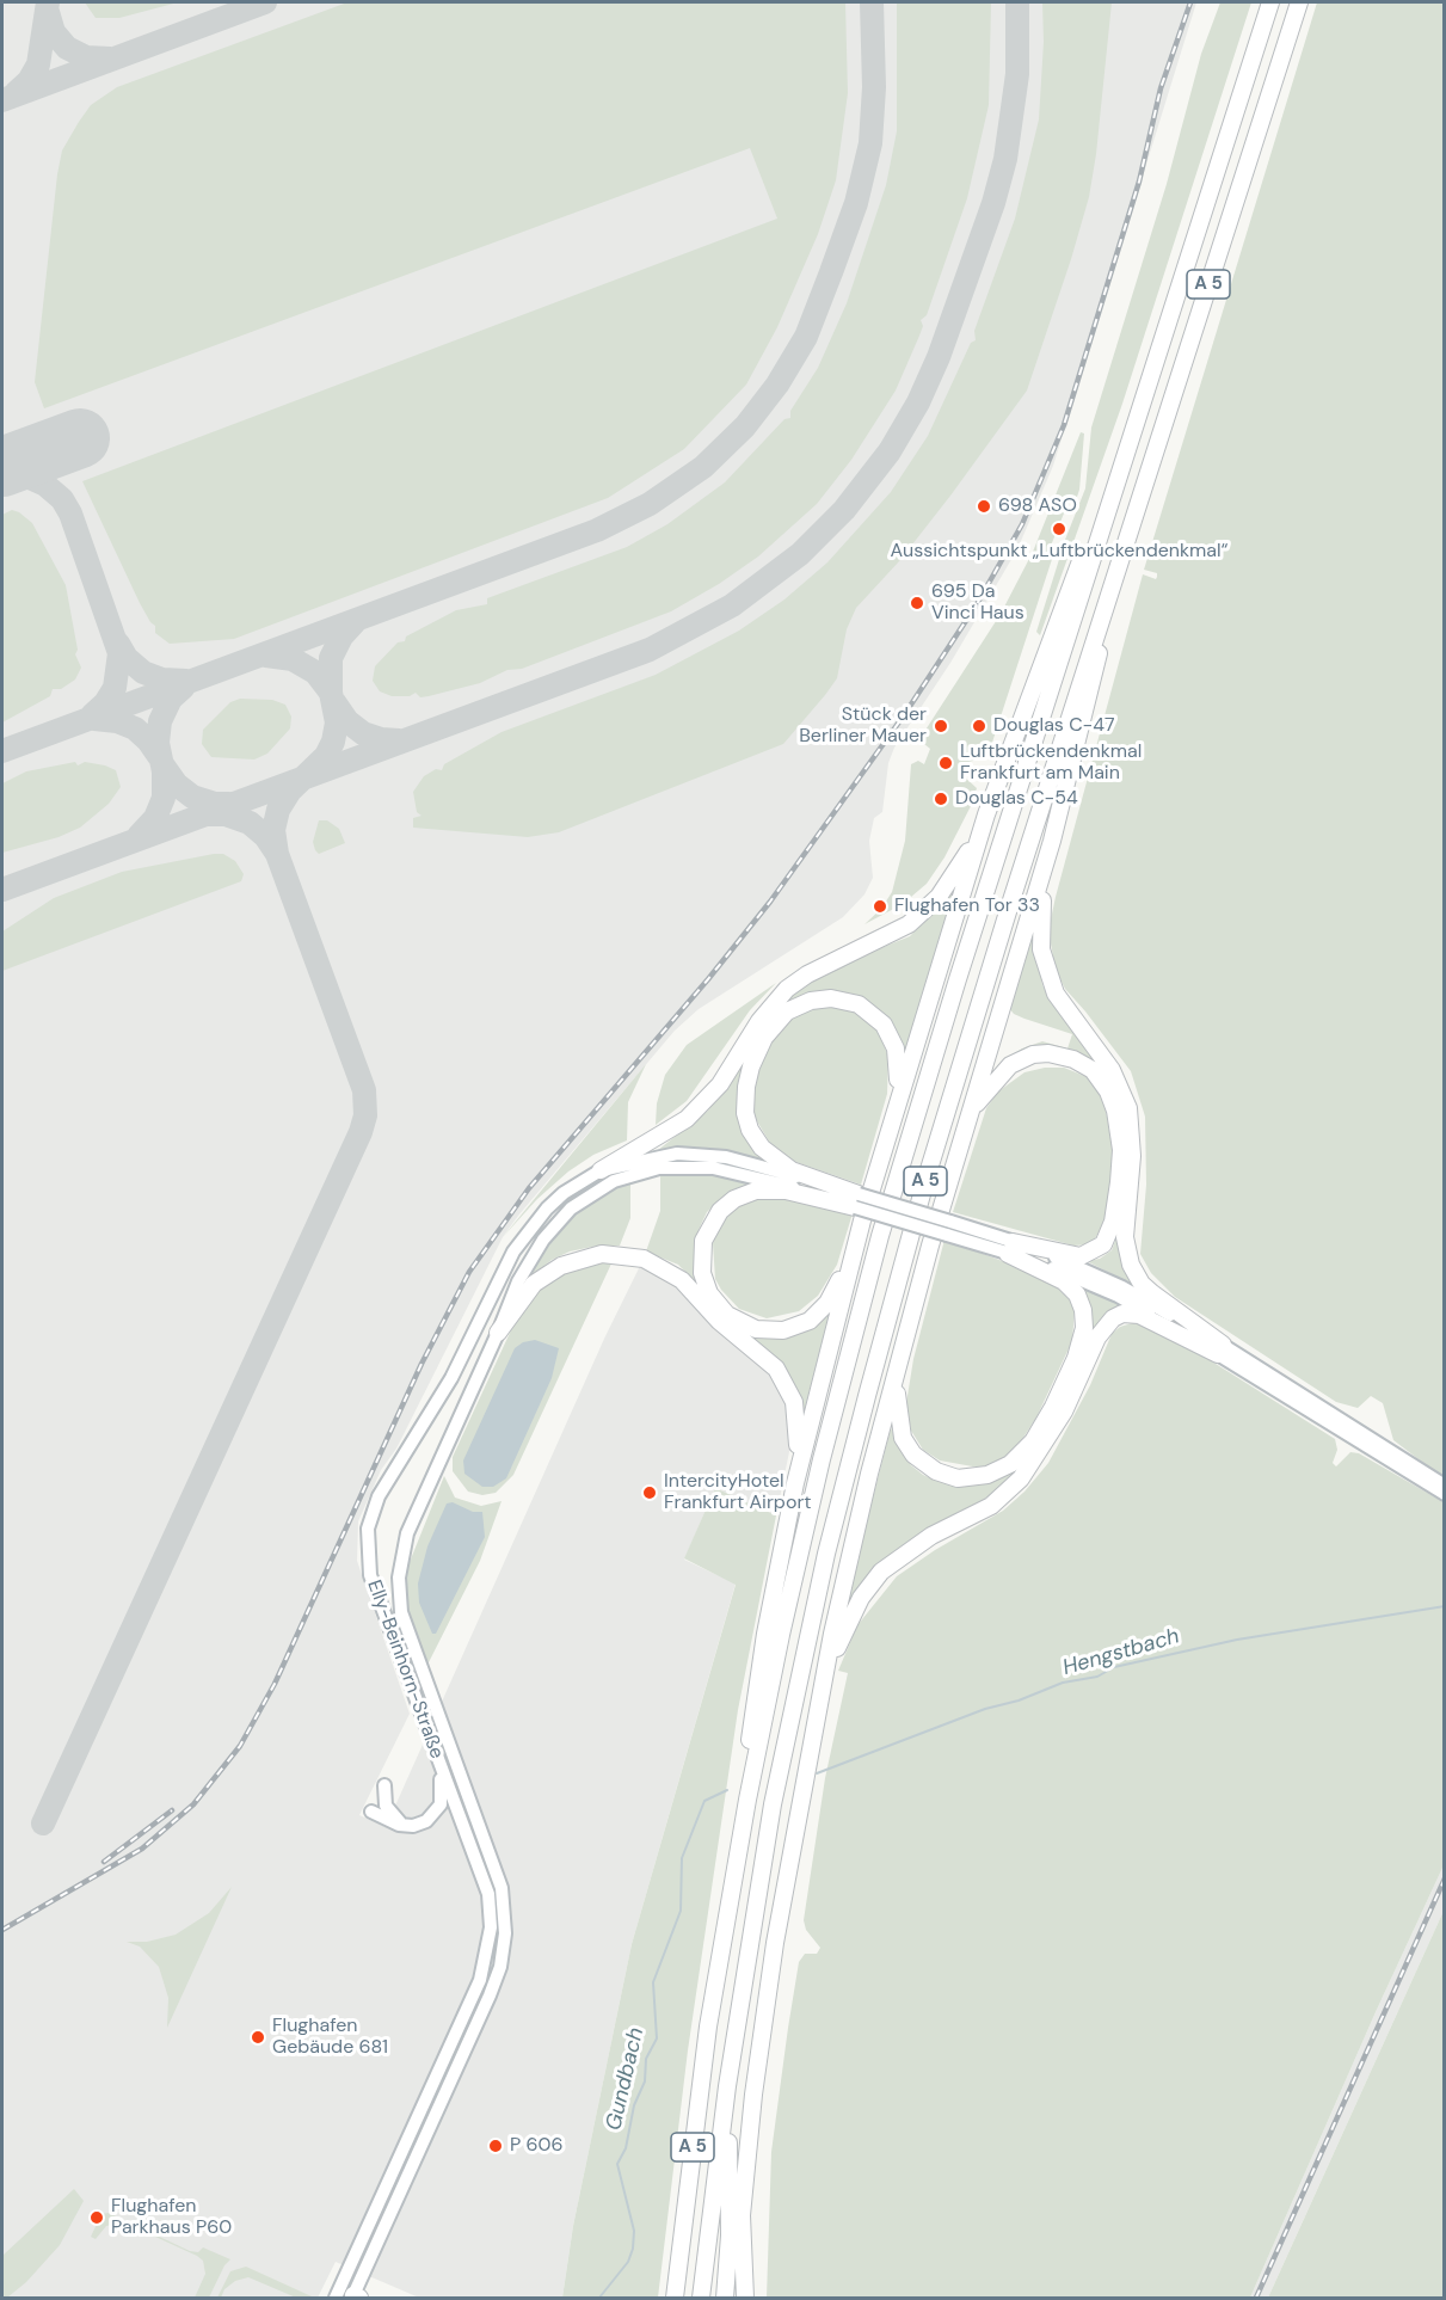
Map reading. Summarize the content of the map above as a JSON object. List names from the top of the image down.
{
  "streets": {
    "highway": ["A 5"],
    "street": ["Elly-Beinhorn-Straße"]
  },
  "water": ["Hengstbach", "Gundbach"],
  "places": [
    "698 ASO",
    "Aussichtspunkt „Luftbrückendenkmal“",
    "695 Da Vinci Haus",
    "Stück der Berliner Mauer",
    "Douglas C-47",
    "Luftbrückendenkmal Frankfurt am Main",
    "Douglas C-54",
    "Flughafen Tor 33",
    "IntercityHotel Frankfurt Airport",
    "Flughafen Gebäude 681",
    "P 606",
    "Flughafen Parkhaus P60"
  ]
}
